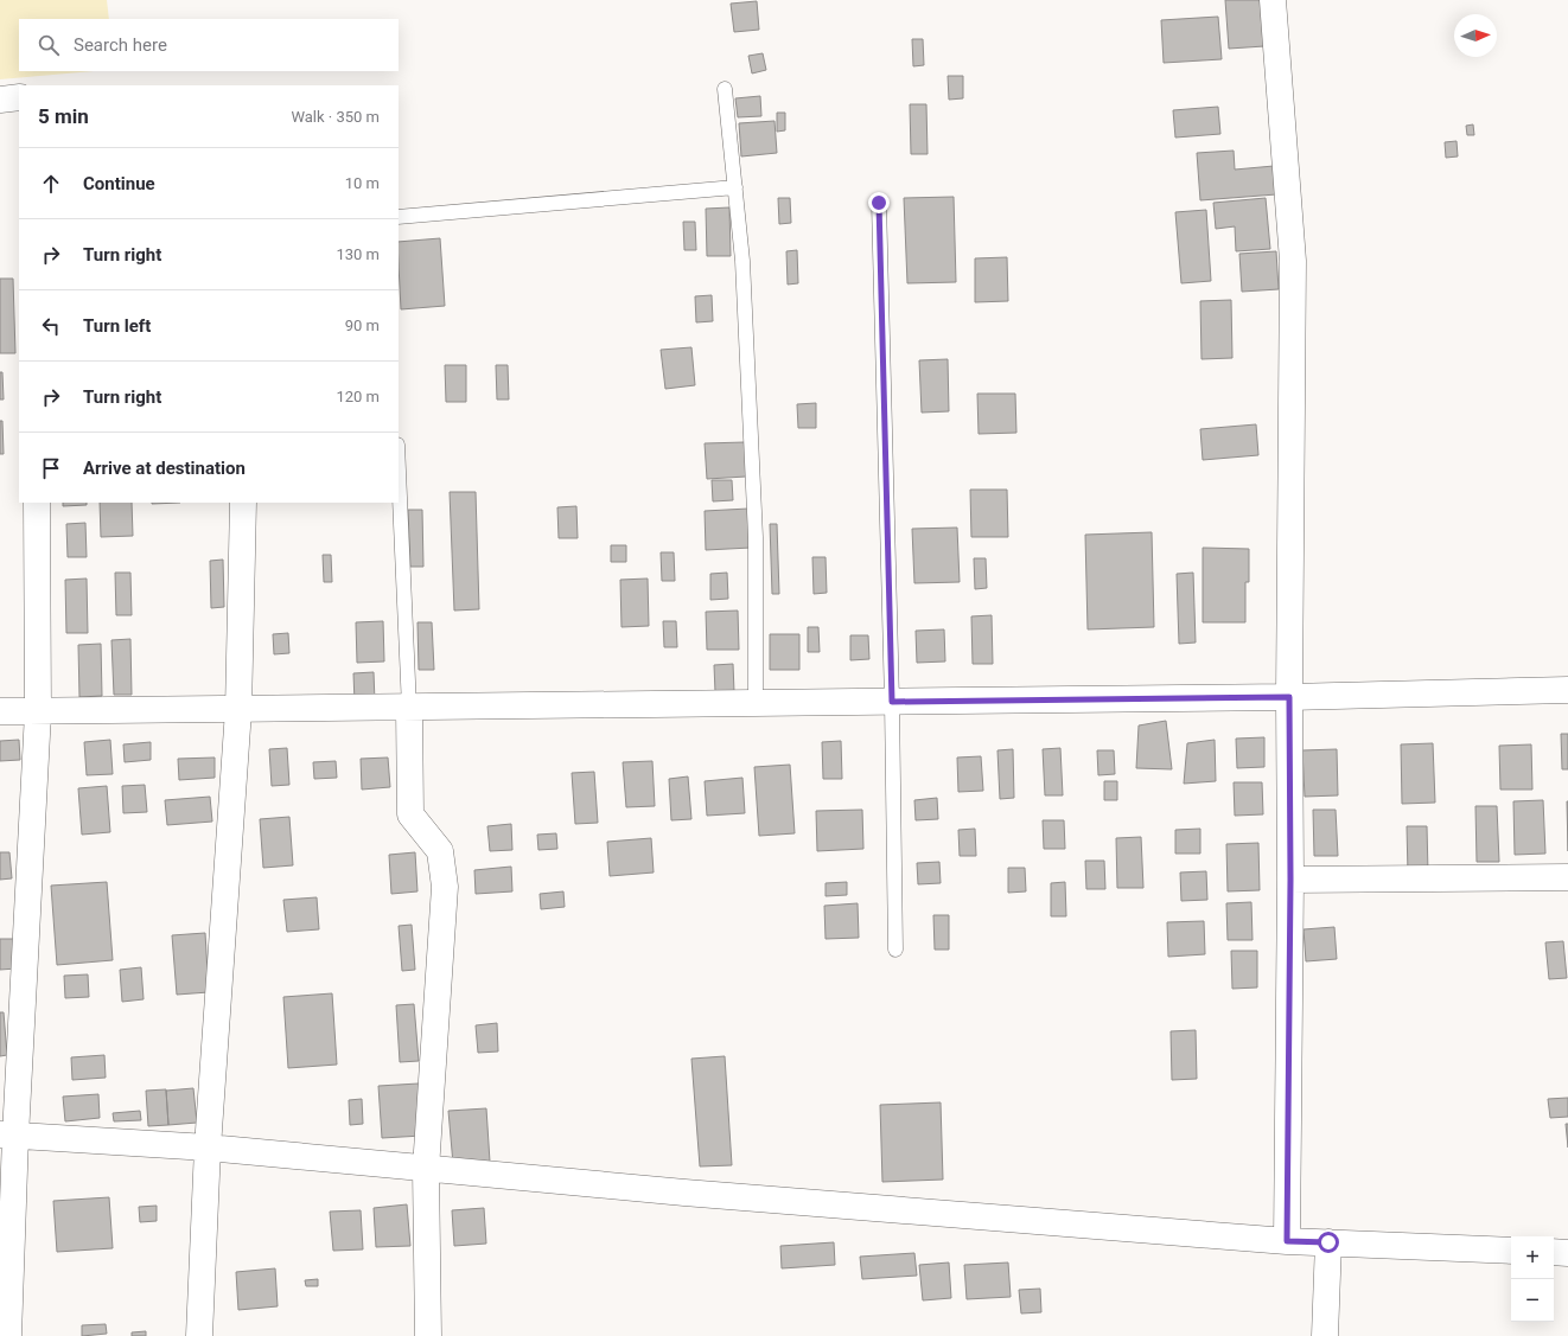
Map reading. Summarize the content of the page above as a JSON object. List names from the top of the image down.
{
  "north": "right",
  "page": {
    "search": "Search here",
    "heading": ["5 min", "Walk · 350 m"],
    "list": [
      ["Continue", "10 m"],
      ["Turn right", "130 m"],
      ["Turn left", "90 m"],
      ["Turn right", "120 m"],
      "Arrive at destination"
    ],
    "map_buttons": ["+", "−"]
  }
}
